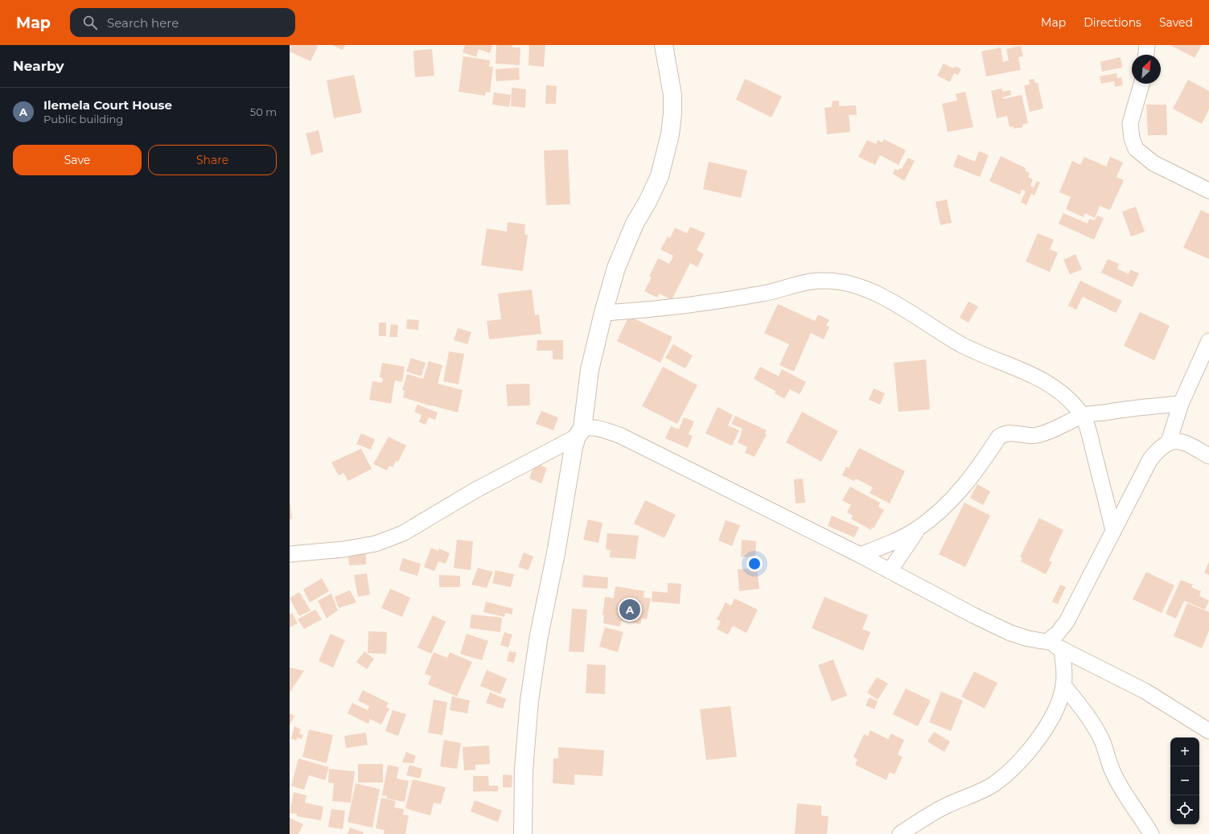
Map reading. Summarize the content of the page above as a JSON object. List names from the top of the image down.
{
  "north": "top right",
  "page": {
    "header": "Map",
    "search": "Search here",
    "nav": ["Map", "Directions", "Saved"],
    "heading": "Nearby",
    "list": [
      {
        "mark": "A",
        "name": "Ilemela Court House",
        "note": "Public building",
        "value": "50 m"
      }
    ],
    "buttons": ["Save", "Share"],
    "pins": "A",
    "map_buttons": ["+", "−"]
  }
}
